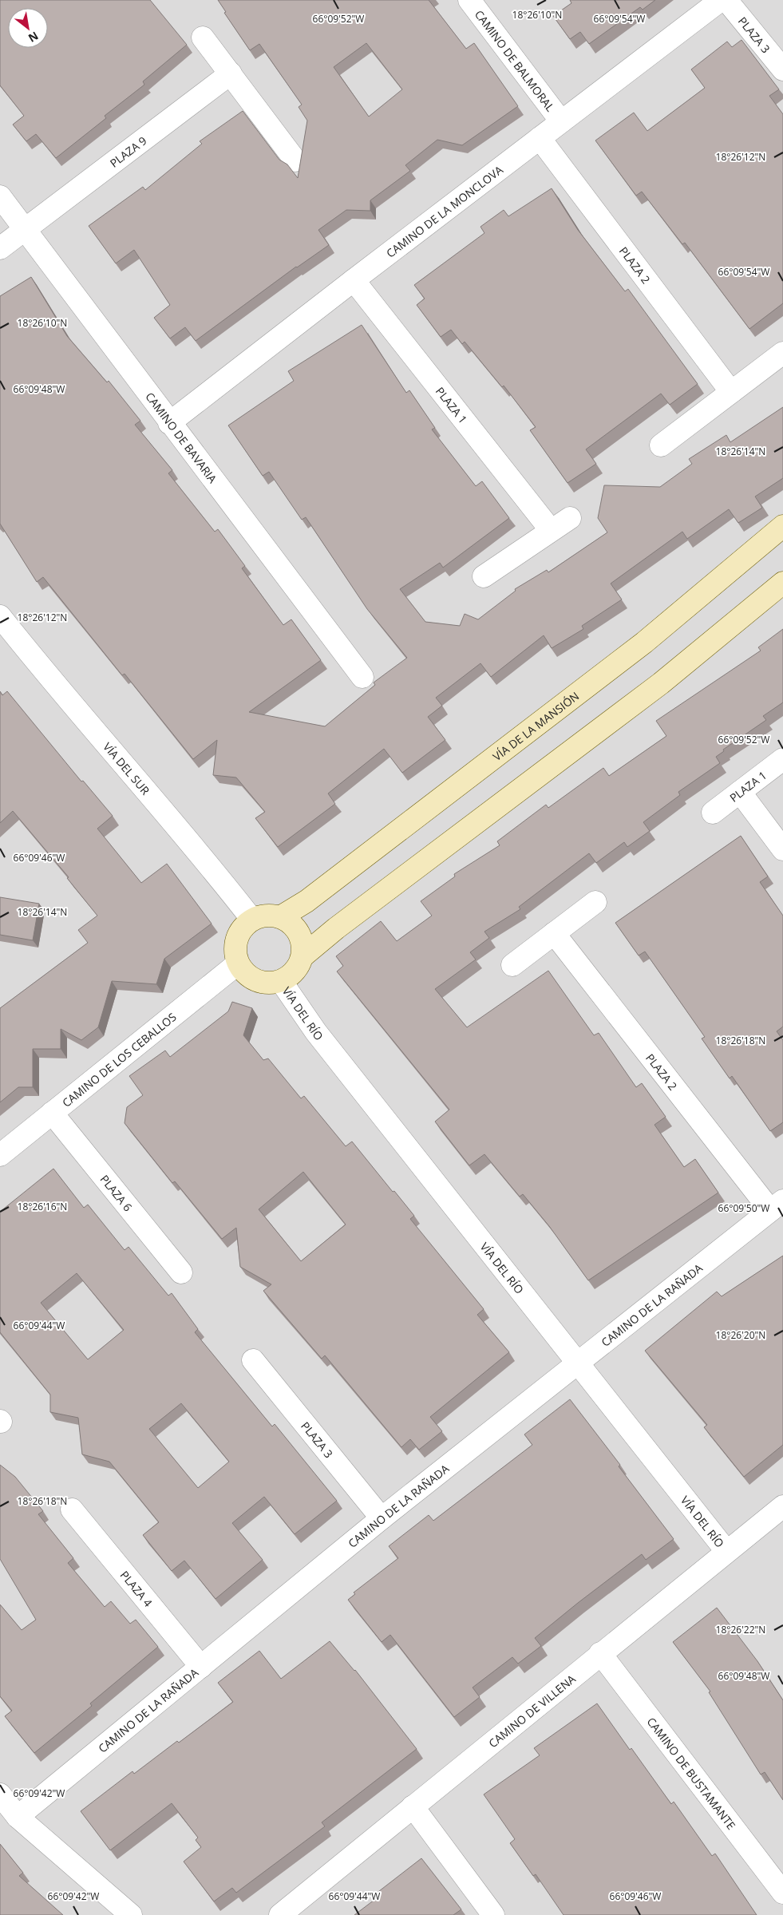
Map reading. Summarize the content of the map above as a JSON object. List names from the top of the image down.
{
  "streets": {
    "street": [
      "PLAZA 3",
      "CAMINO DE BALMORAL",
      "PLAZA 9",
      "CAMINO DE LA MONCLOVA",
      "PLAZA 2",
      "PLAZA 1",
      "CAMINO DE BAVARIA",
      "VÍA DE LA MANSIÓN",
      "VÍA DEL SUR",
      "VÍA DEL RÍO",
      "CAMINO DE LOS CEBALLOS",
      "PLAZA 6",
      "CAMINO DE LA RAÑADA",
      "PLAZA 4",
      "CAMINO DE VILLENA",
      "CAMINO DE BUSTAMANTE"
    ]
  },
  "crossings": [
    ["PLAZA 3", "CAMINO DE LA RAÑADA"],
    ["CAMINO DE BALMORAL", "CAMINO DE LA MONCLOVA"],
    ["PLAZA 9", "CAMINO DE BAVARIA"],
    ["CAMINO DE LA MONCLOVA", "PLAZA 2"],
    ["CAMINO DE LA MONCLOVA", "PLAZA 1"],
    ["CAMINO DE LA MONCLOVA", "CAMINO DE BAVARIA"],
    ["PLAZA 2", "CAMINO DE LA RAÑADA"],
    ["VÍA DE LA MANSIÓN", "VÍA DEL SUR"],
    ["VÍA DE LA MANSIÓN", "VÍA DEL RÍO"],
    ["VÍA DE LA MANSIÓN", "CAMINO DE LOS CEBALLOS"],
    ["VÍA DEL SUR", "VÍA DEL RÍO"],
    ["VÍA DEL SUR", "CAMINO DE LOS CEBALLOS"],
    ["VÍA DEL RÍO", "CAMINO DE LOS CEBALLOS"],
    ["VÍA DEL RÍO", "CAMINO DE LA RAÑADA"],
    ["VÍA DEL RÍO", "CAMINO DE VILLENA"],
    ["CAMINO DE LOS CEBALLOS", "PLAZA 6"],
    ["CAMINO DE LA RAÑADA", "PLAZA 4"],
    ["CAMINO DE VILLENA", "CAMINO DE BUSTAMANTE"]
  ],
  "north": "bottom right",
  "coordinates": [
    "18°26'10\"N",
    "66°09'52\"W",
    "66°09'54\"W",
    "18°26'12\"N",
    "66°09'48\"W",
    "18°26'14\"N",
    "66°09'46\"W",
    "18°26'18\"N",
    "18°26'16\"N",
    "66°09'50\"W",
    "66°09'44\"W",
    "18°26'20\"N",
    "18°26'22\"N",
    "66°09'42\"W"
  ]
}
